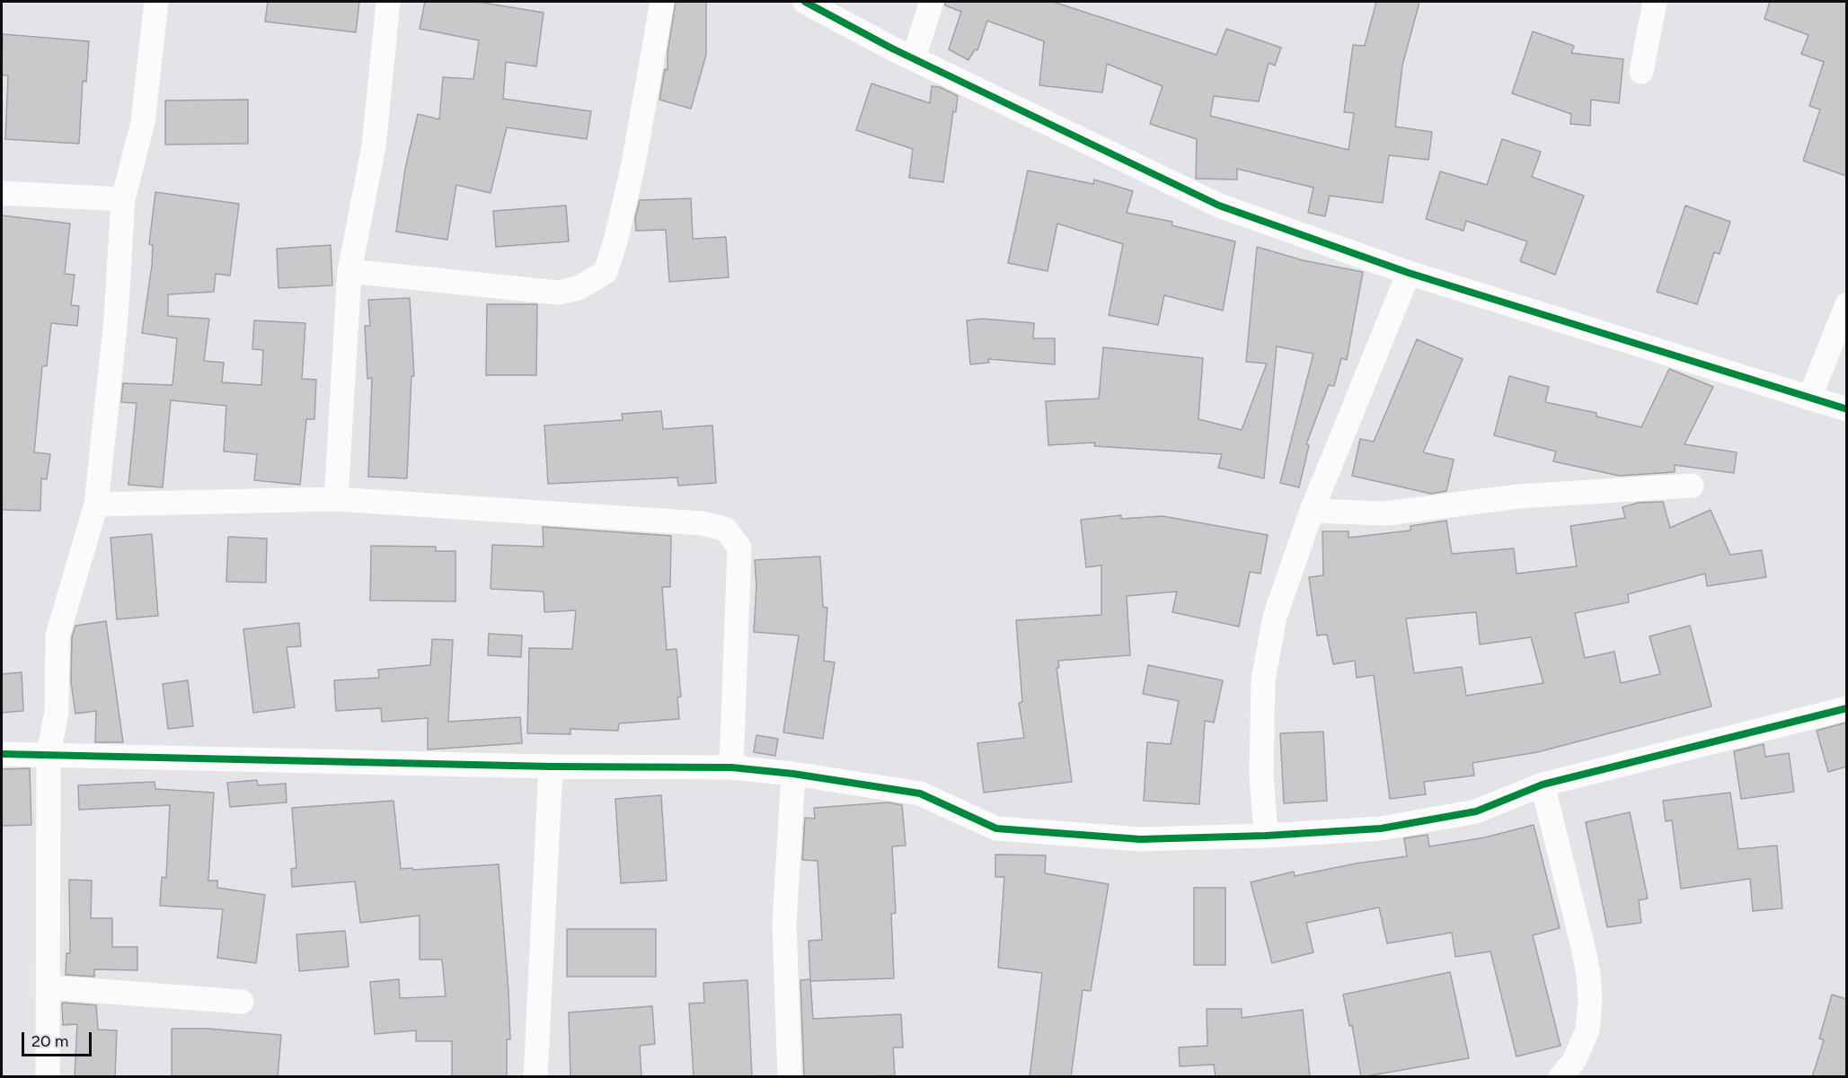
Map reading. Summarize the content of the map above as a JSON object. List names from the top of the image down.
{
  "scale_bar": "20 m"
}
